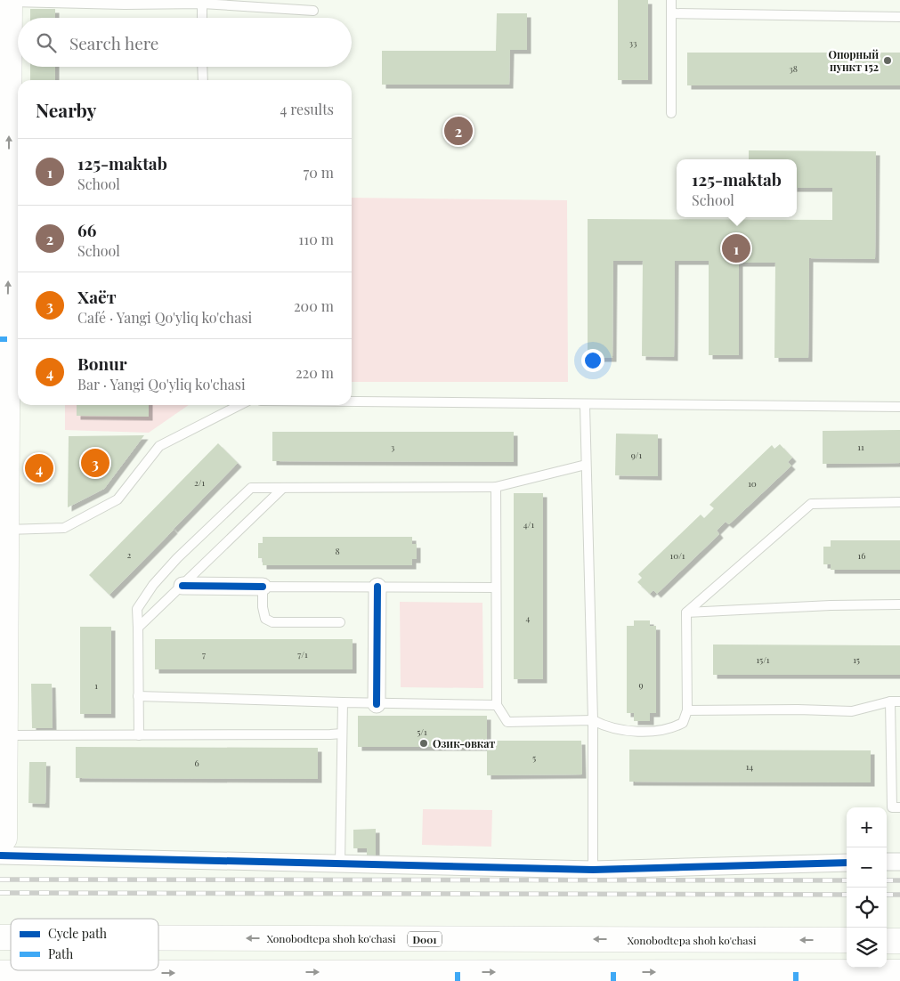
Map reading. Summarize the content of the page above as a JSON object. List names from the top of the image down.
{
  "streets": {
    "main road": ["Xonobodtepa shoh ko'chasi", "D001"]
  },
  "places": ["Опорный пункт 152", "Озик-овкат"],
  "house_numbers": [
    "33",
    "38",
    "3",
    "11",
    "9/1",
    "2/1",
    "10",
    "4/1",
    "8",
    "2",
    "10/1",
    "16",
    "4",
    "7",
    "7/1",
    "15/1",
    "15",
    "9",
    "1",
    "5/1",
    "5",
    "6",
    "14"
  ],
  "legend": ["Cycle path", "Path"],
  "page": {
    "search": "Search here",
    "heading": ["Nearby", "4 results"],
    "pins": [
      "2",
      "1",
      "3",
      "4"
    ],
    "list": [
      {
        "mark": "1",
        "name": "125-maktab",
        "note": "School",
        "value": "70 m"
      },
      {
        "mark": "2",
        "name": "66",
        "note": "School",
        "value": "110 m"
      },
      {
        "mark": "3",
        "name": "Хаёт",
        "note": "Café · Yangi Qo'yliq ko'chasi",
        "value": "200 m"
      },
      {
        "mark": "4",
        "name": "Bonur",
        "note": "Bar · Yangi Qo'yliq ko'chasi",
        "value": "220 m"
      }
    ],
    "popup": ["125-maktab", "School"],
    "map_buttons": ["+", "−"]
  }
}
